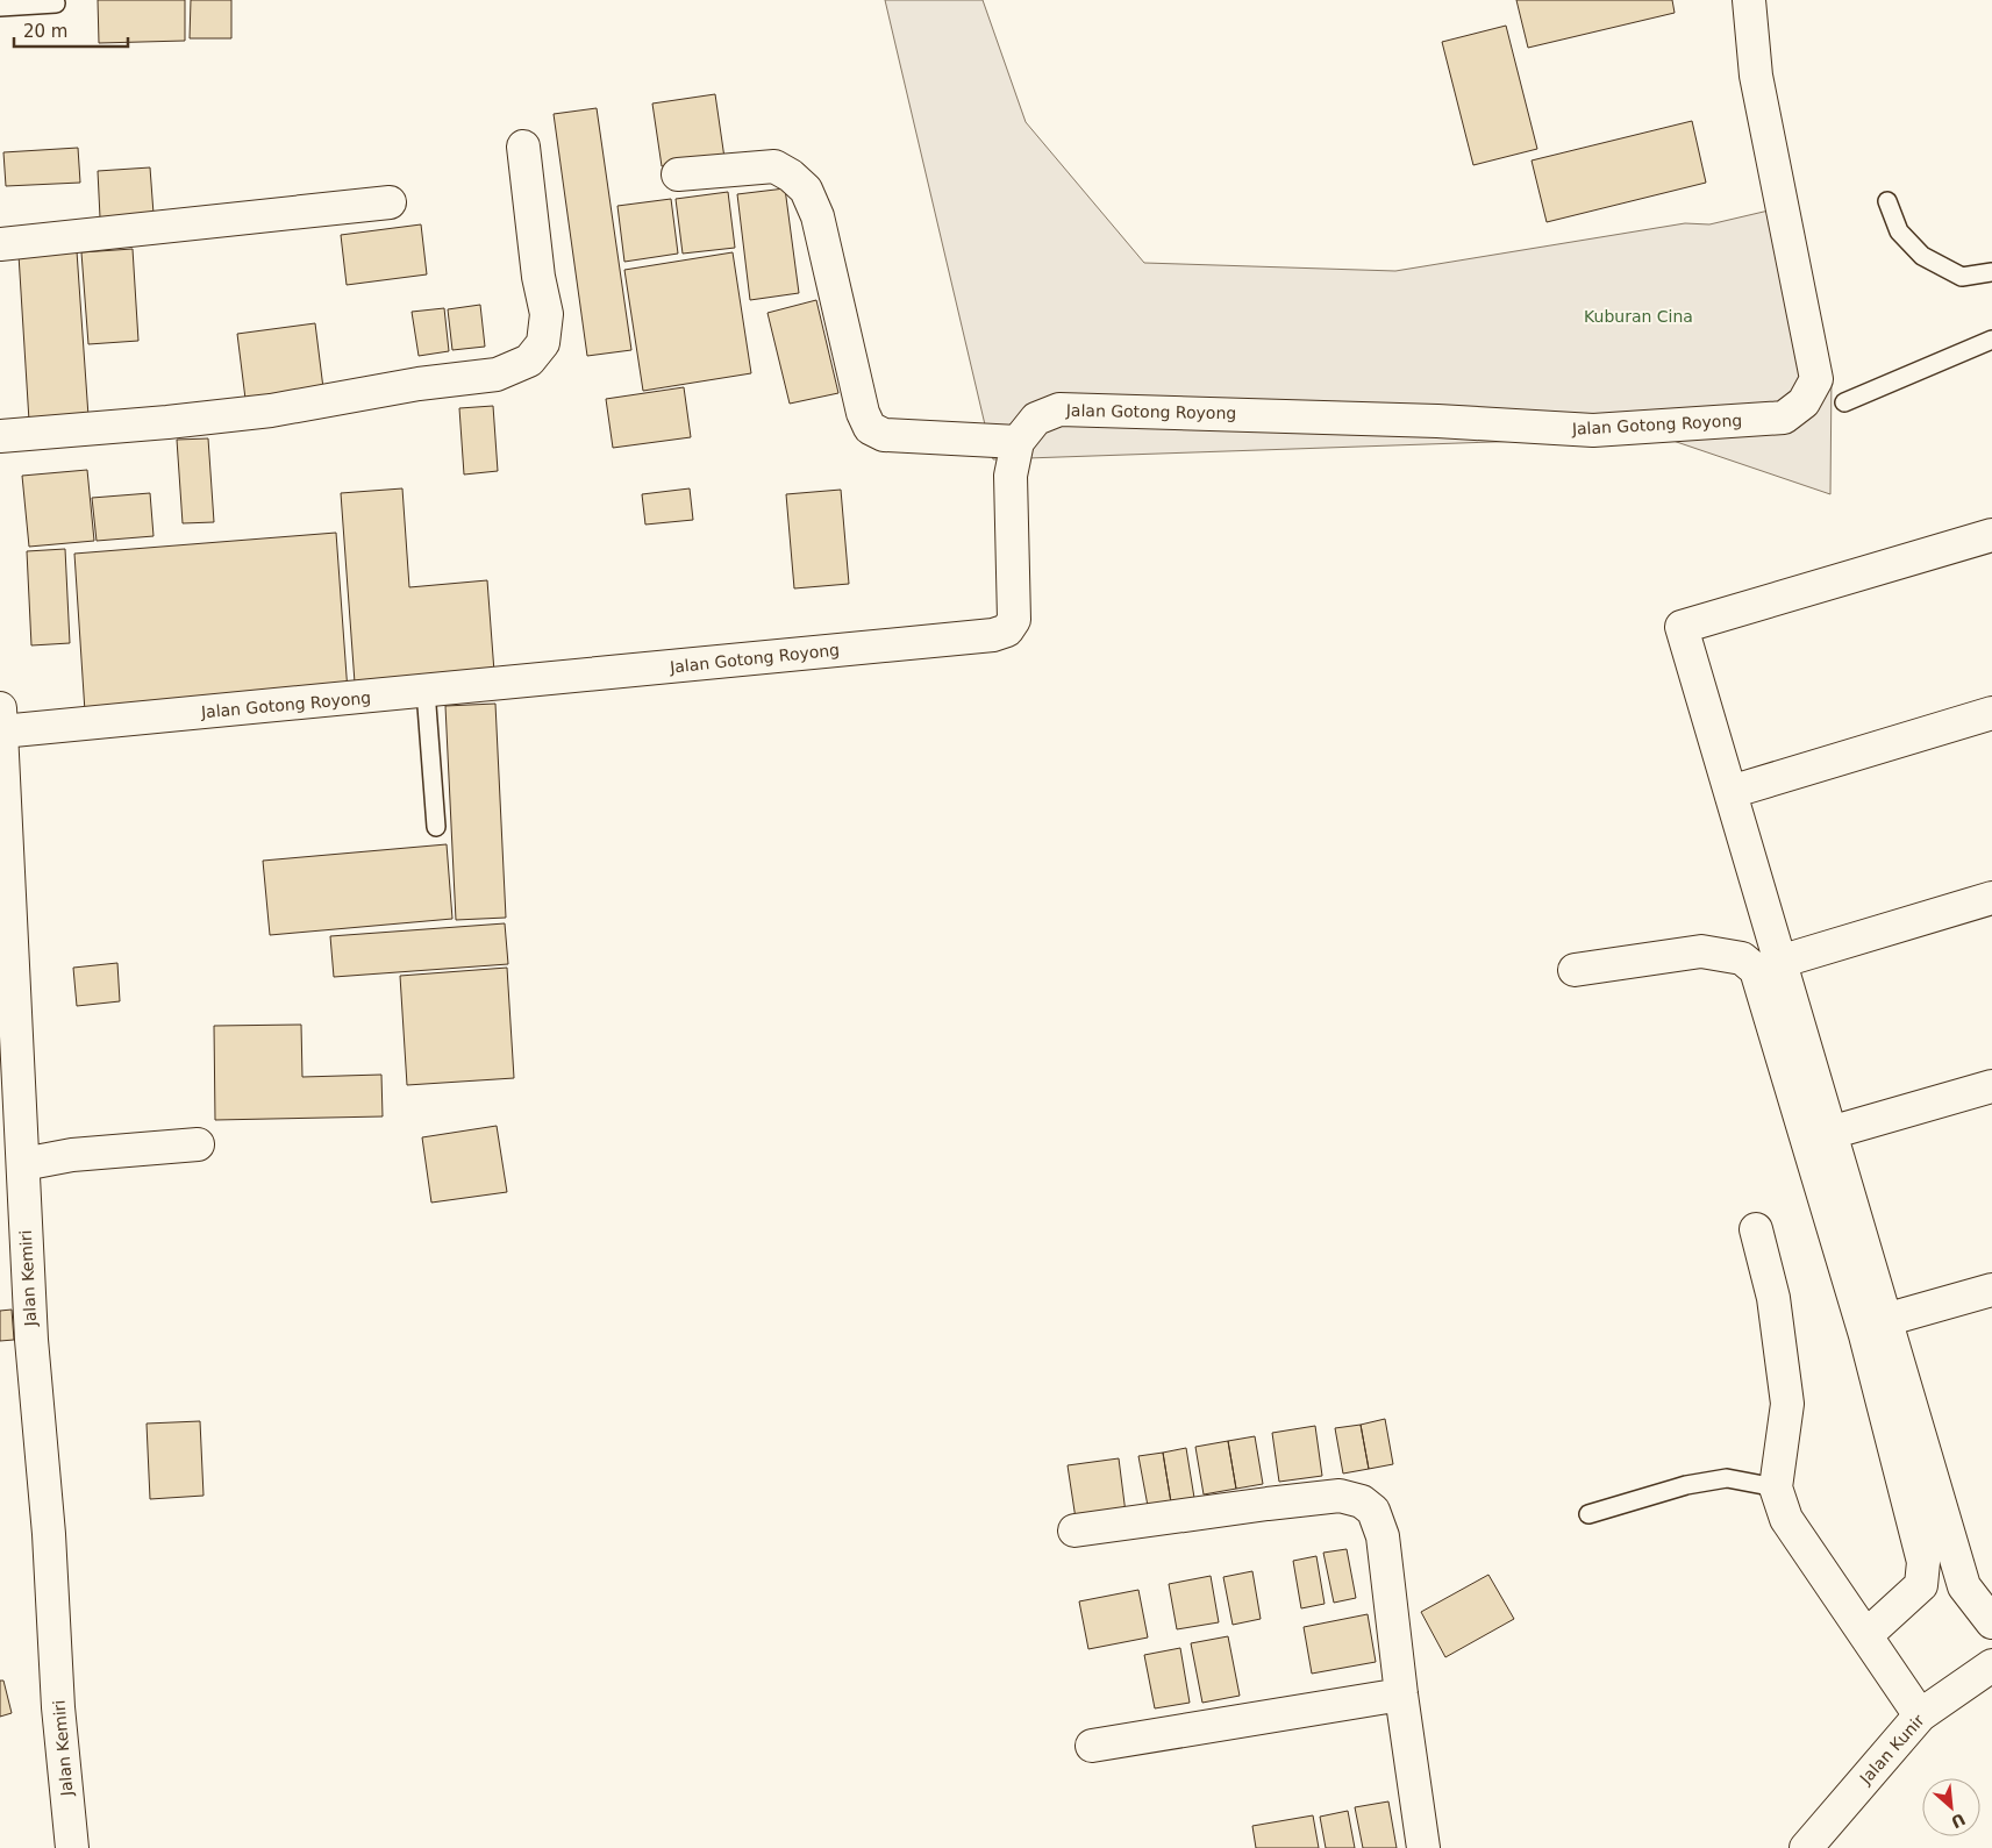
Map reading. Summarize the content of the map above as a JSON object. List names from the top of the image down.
{
  "streets": {
    "street": ["Jalan Gotong Royong", "Jalan Kemiri", "Jalan Kunir"]
  },
  "crossings": [
    ["Jalan Gotong Royong", "Jalan Kemiri"]
  ],
  "parks": ["Kuburan Cina"],
  "scale_bar": "20 m",
  "north": "bottom right"
}
